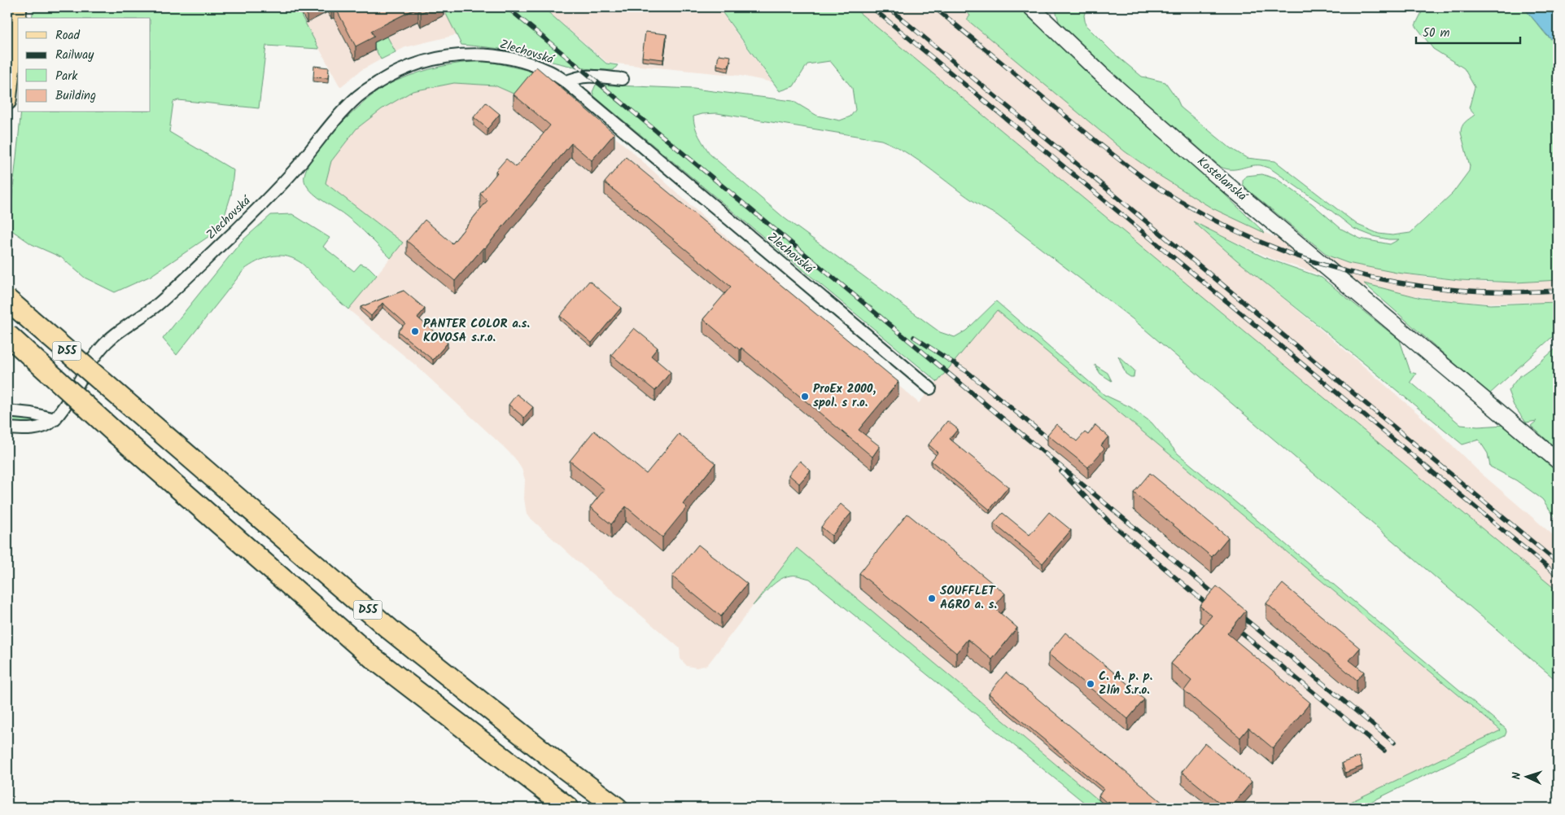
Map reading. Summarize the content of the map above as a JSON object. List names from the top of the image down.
{
  "streets": {
    "highway": ["D55"],
    "main road": ["Kostelanská"],
    "street": ["Zlechovská"]
  },
  "places": [
    "PANTER COLOR a.s. KOVOSA s.r.o.",
    "ProEx 2000, spol. s r.o.",
    "SOUFFLET AGRO a. s.",
    "C. A. p. p. Zlín S.r.o."
  ],
  "legend": [
    "Road",
    "Railway",
    "Park",
    "Building"
  ],
  "scale_bar": "50 m",
  "north": "left"
}
